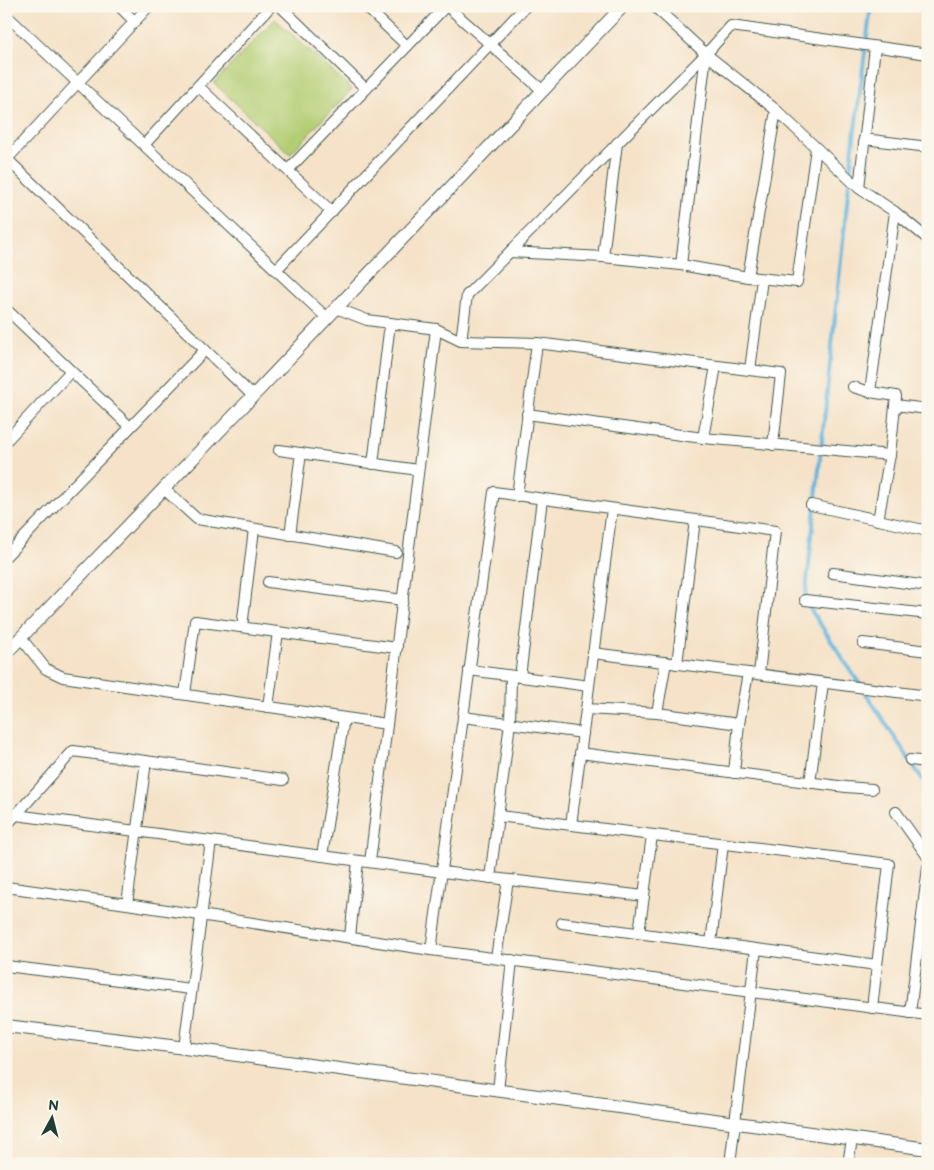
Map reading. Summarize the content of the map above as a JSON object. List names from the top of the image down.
{
  "north": "top"
}
